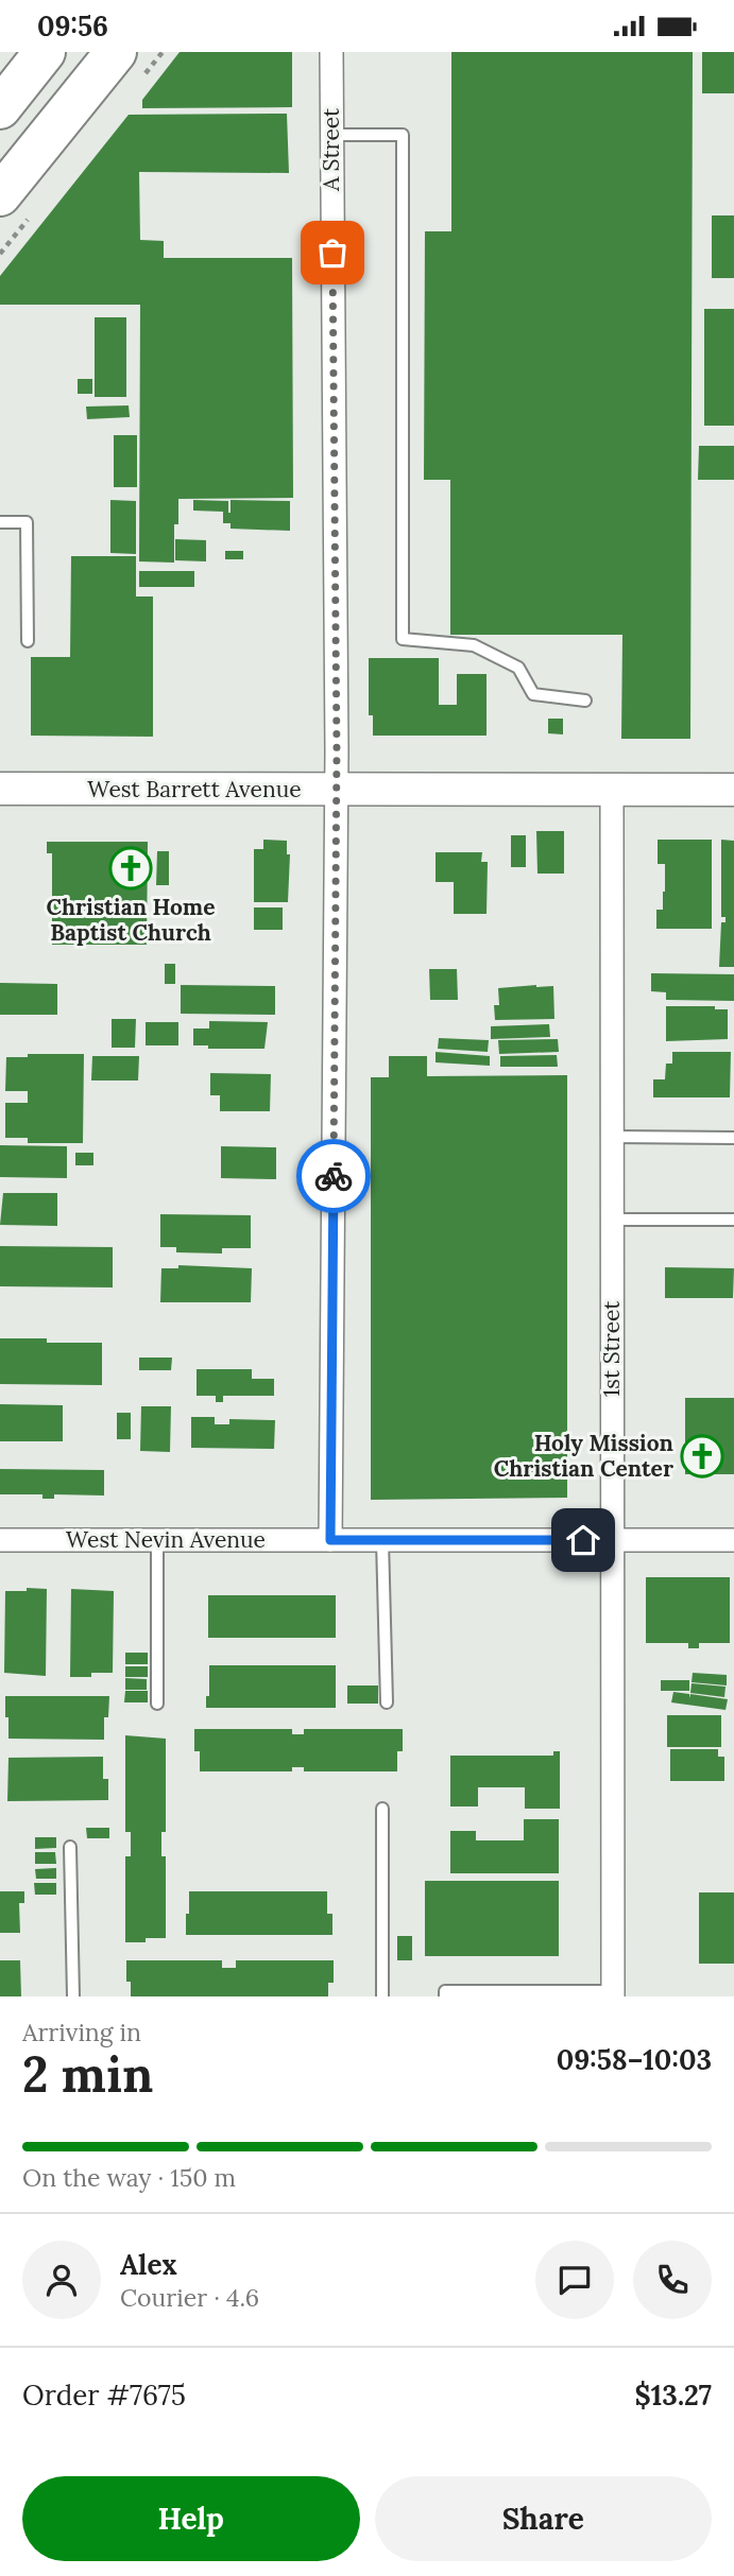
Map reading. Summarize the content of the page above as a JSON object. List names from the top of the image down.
{
  "streets": {
    "main road": ["West Barrett Avenue"],
    "street": ["A Street", "1st Street", "West Nevin Avenue"]
  },
  "crossings": [
    ["A Street", "West Barrett Avenue"],
    ["A Street", "West Nevin Avenue"],
    ["West Barrett Avenue", "1st Street"],
    ["1st Street", "West Nevin Avenue"]
  ],
  "places": {
    "church": ["Christian Home Baptist Church", "Holy Mission Christian Center"]
  },
  "page": {
    "status": "09:56",
    "heading": ["2 min", "Arriving in", "09:58–10:03"],
    "panel": [
      "Alex",
      "Courier · 4.6",
      "Order #7675",
      "$13.27"
    ],
    "bar": "On the way · 150 m",
    "buttons": ["Help", "Share"]
  }
}
